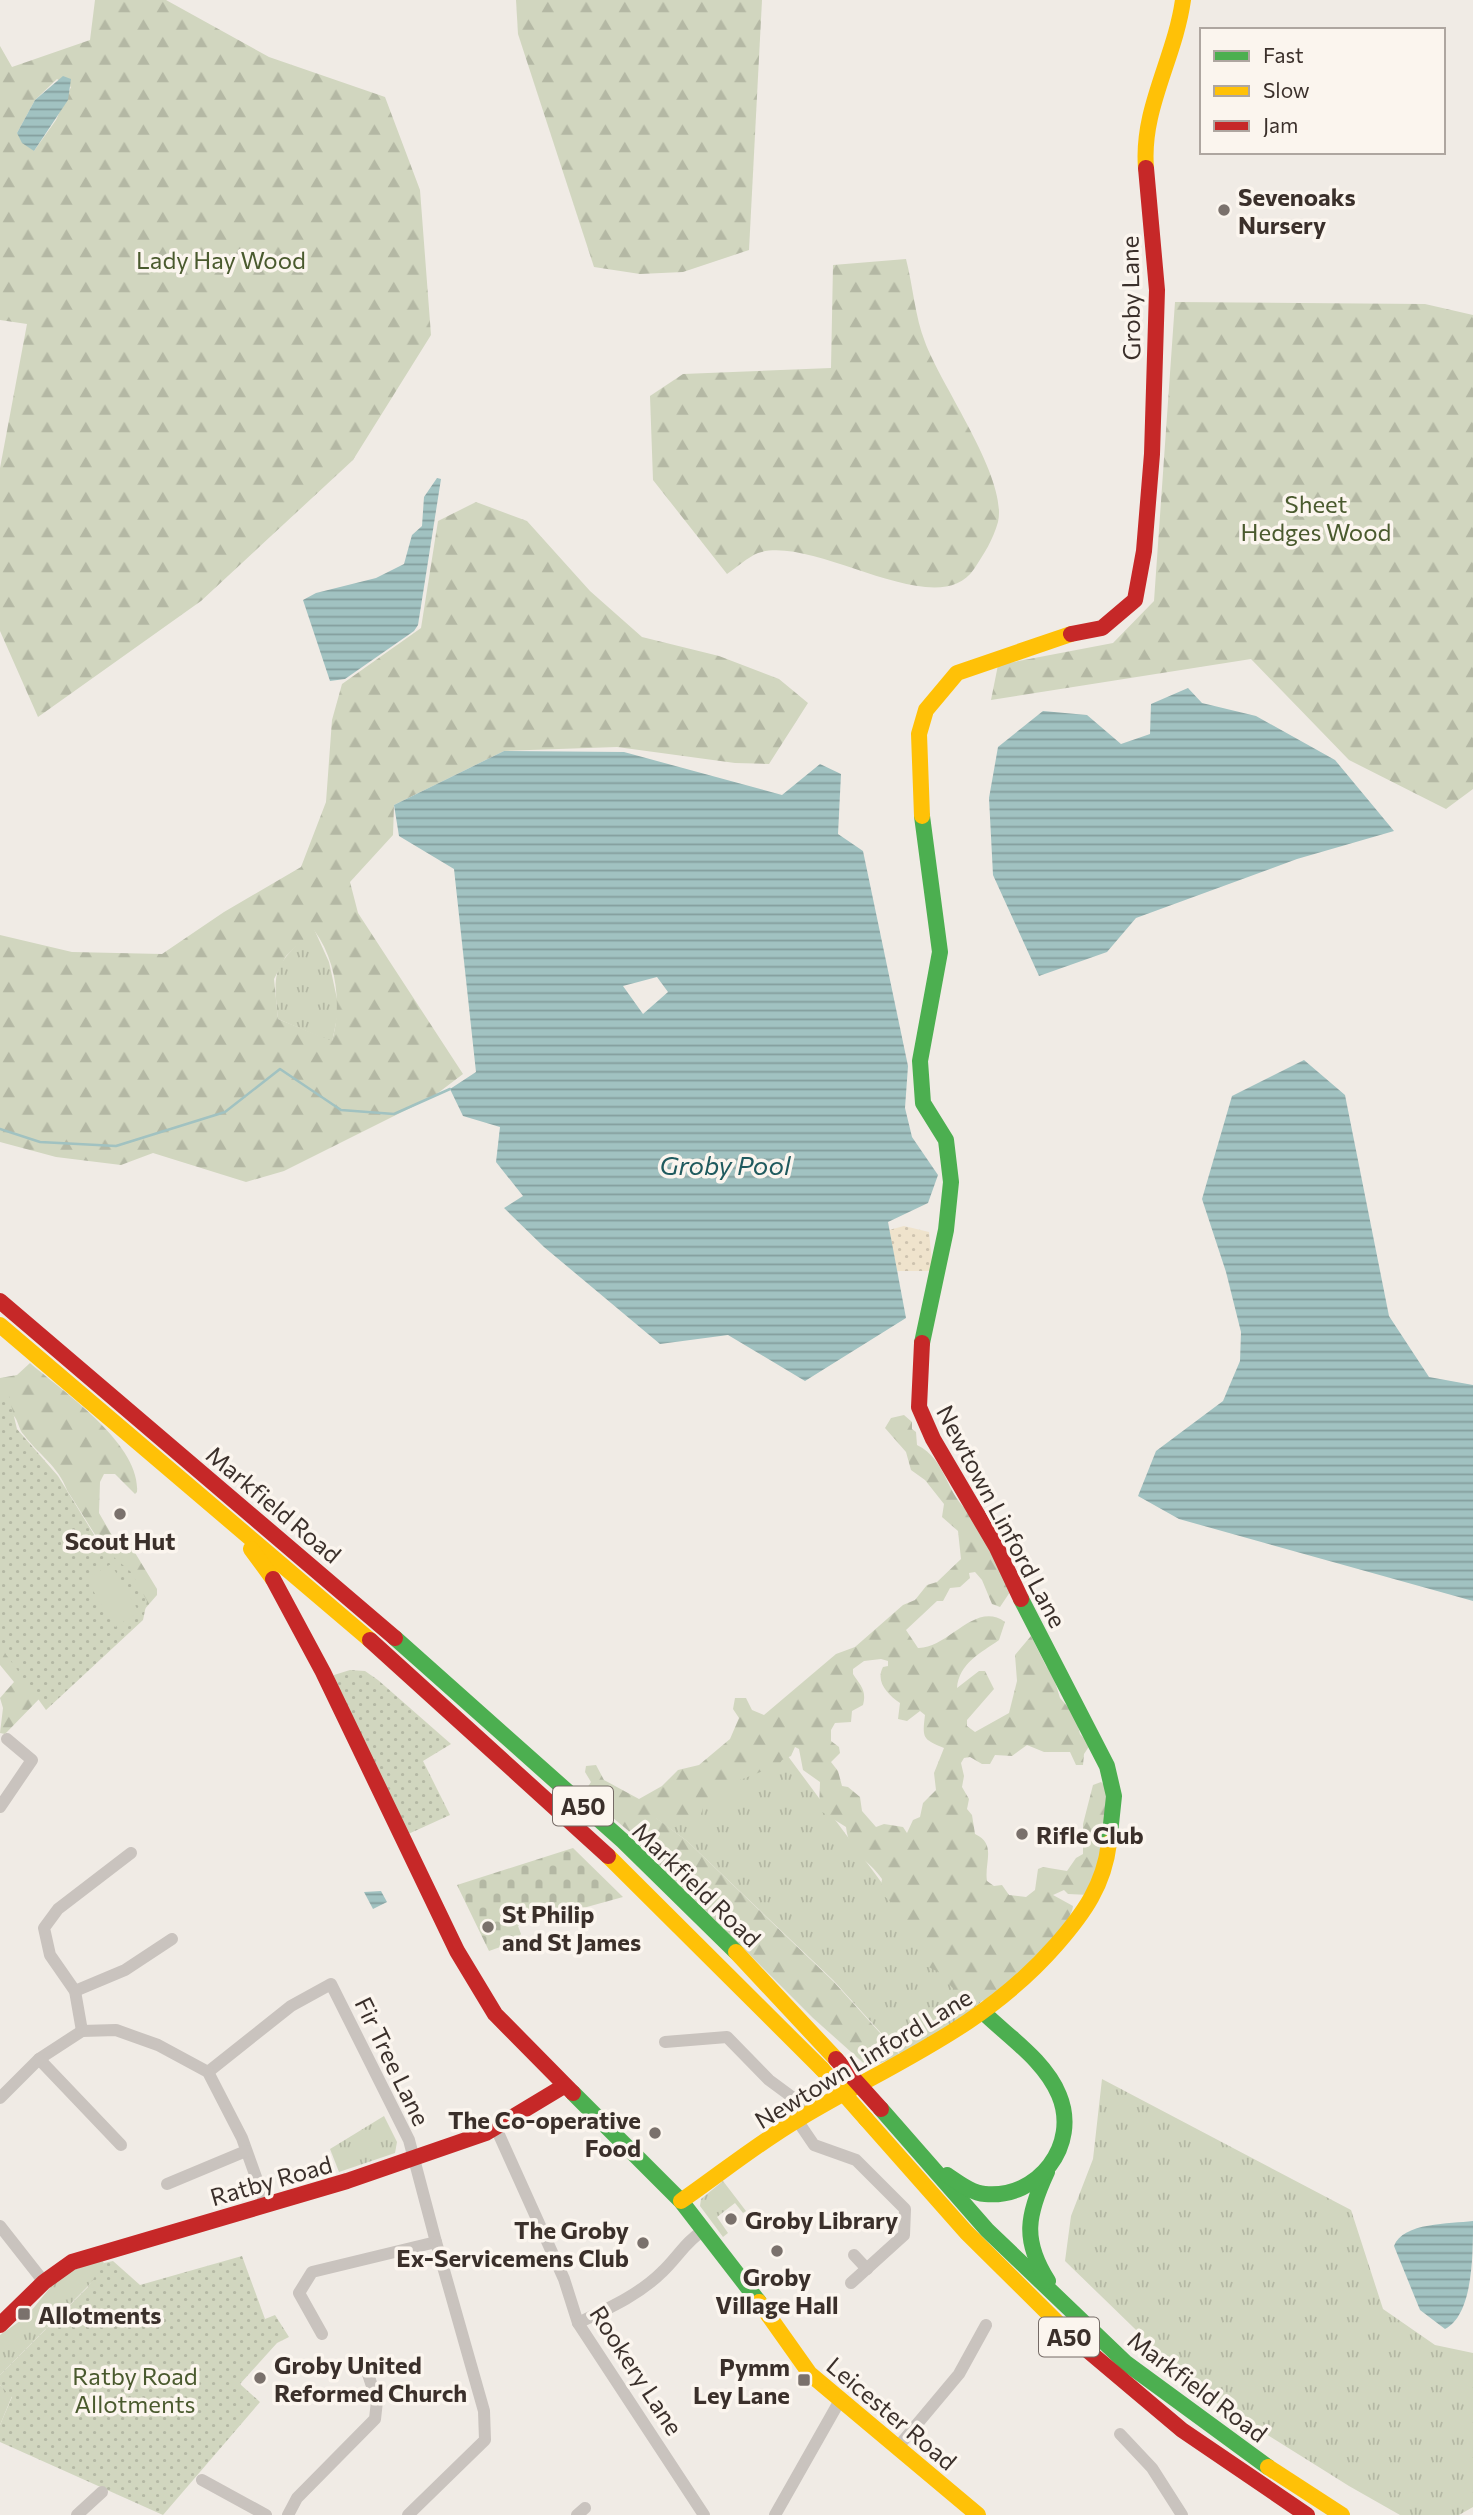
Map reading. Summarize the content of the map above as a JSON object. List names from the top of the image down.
{
  "streets": {
    "main road": [
      "Groby Lane",
      "Markfield Road",
      "Newtown Linford Lane",
      "A50",
      "Ratby Road",
      "Leicester Road"
    ],
    "street": ["Fir Tree Lane", "Rookery Lane"]
  },
  "crossings": [
    ["Groby Lane", "Newtown Linford Lane"],
    ["Newtown Linford Lane", "Leicester Road"],
    ["Fir Tree Lane", "Ratby Road"],
    ["Ratby Road", "Rookery Lane"],
    ["Ratby Road", "Leicester Road"]
  ],
  "water": ["Groby Pool"],
  "parks": ["Lady Hay Wood", "Sheet Hedges Wood", "Ratby Road Allotments"],
  "places": {
    "other": [
      "Sevenoaks Nursery",
      "Scout Hut",
      "Rifle Club",
      "St Philip and St James",
      "The Co-operative Food",
      "Groby Library",
      "The Groby Ex-Servicemens Club",
      "Groby Village Hall",
      "Groby United Reformed Church"
    ],
    "transit": ["Allotments", "Pymm Ley Lane"]
  },
  "legend": ["Fast", "Slow", "Jam"]
}
